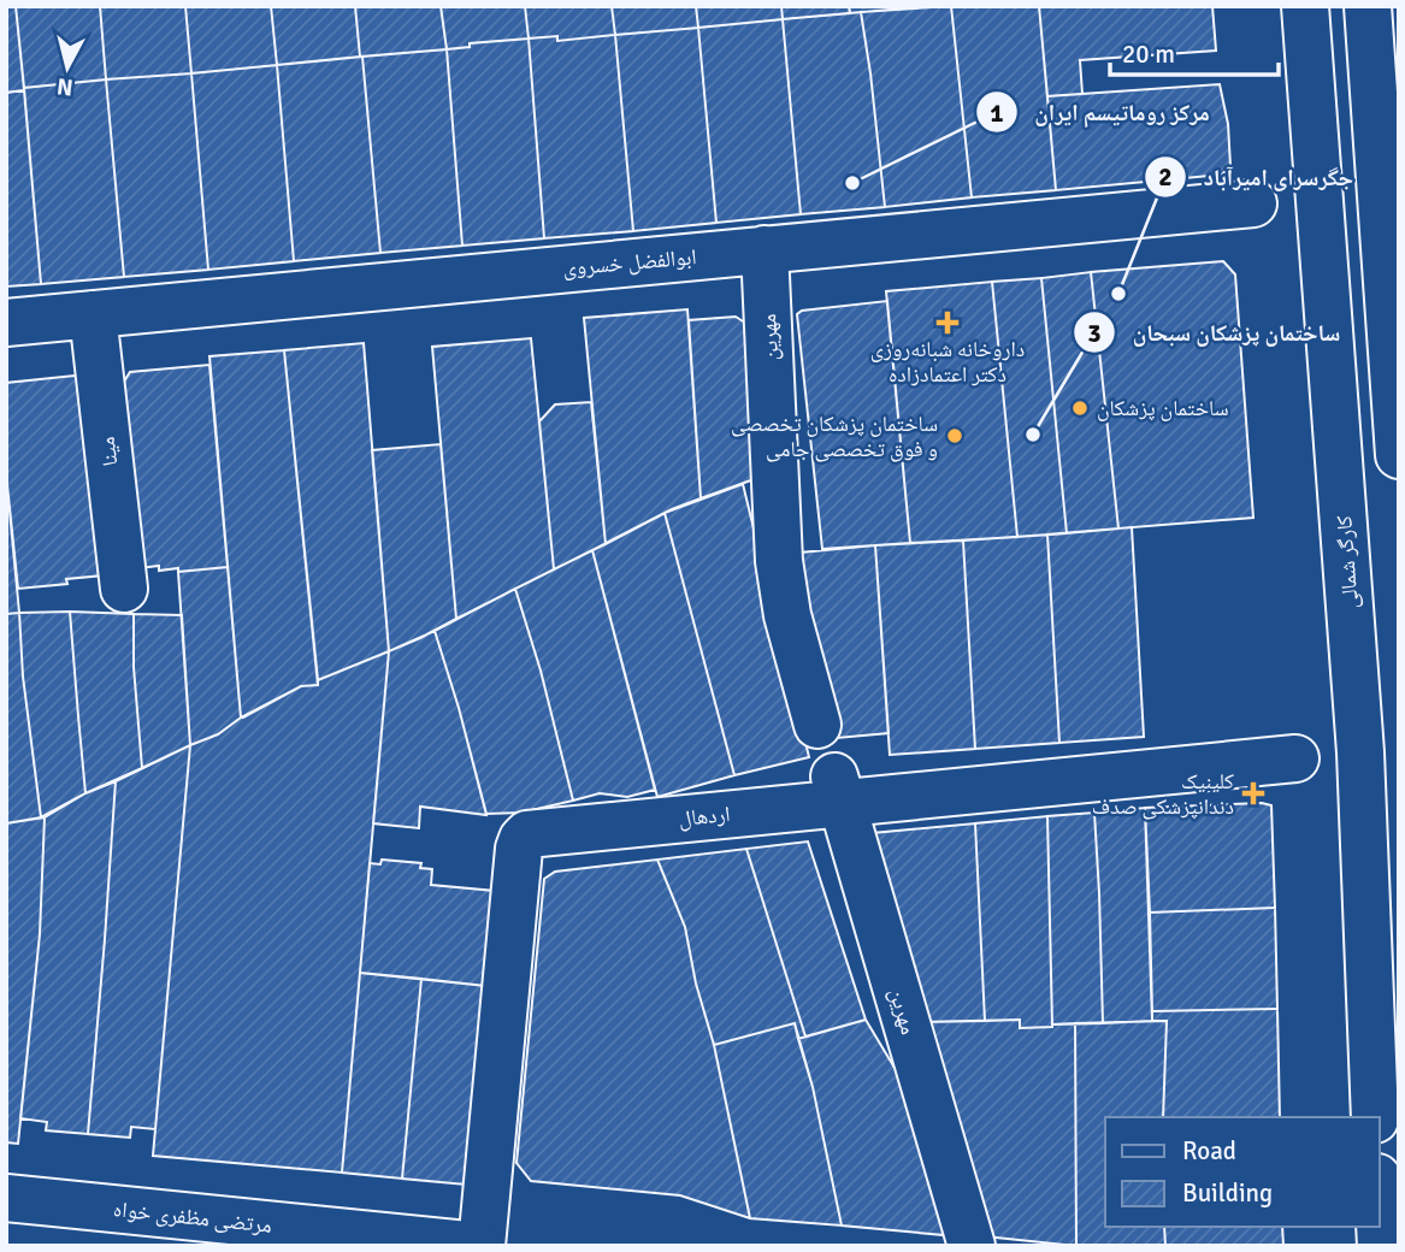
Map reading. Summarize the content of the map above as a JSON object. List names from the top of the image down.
{
  "streets": {
    "street": [
      "ابوالفضل خسروی",
      "مهرین",
      "مینا",
      "کارگر شمالی",
      "اردهال",
      "مرتضی مظفری خواه"
    ]
  },
  "crossings": [
    ["ابوالفضل خسروی", "مهرین"],
    ["ابوالفضل خسروی", "مینا"],
    ["مهرین", "اردهال"],
    ["اردهال", "مرتضی مظفری خواه"]
  ],
  "places": {
    "other": [
      "مرکز روماتیسم ایران",
      "جگرسرای امیرآباد",
      "ساختمان پزشکان",
      "ساختمان پزشکان سبحان",
      "ساختمان پزشکان تخصصی و فوق تخصصی جامی"
    ],
    "health": ["داروخانه شبانه‌روزی دکتر اعتمادزاده", "کلینیک دندانپزشکی صدف"]
  },
  "legend": ["Road", "Building"],
  "scale_bar": "20 m",
  "north": "bottom"
}
